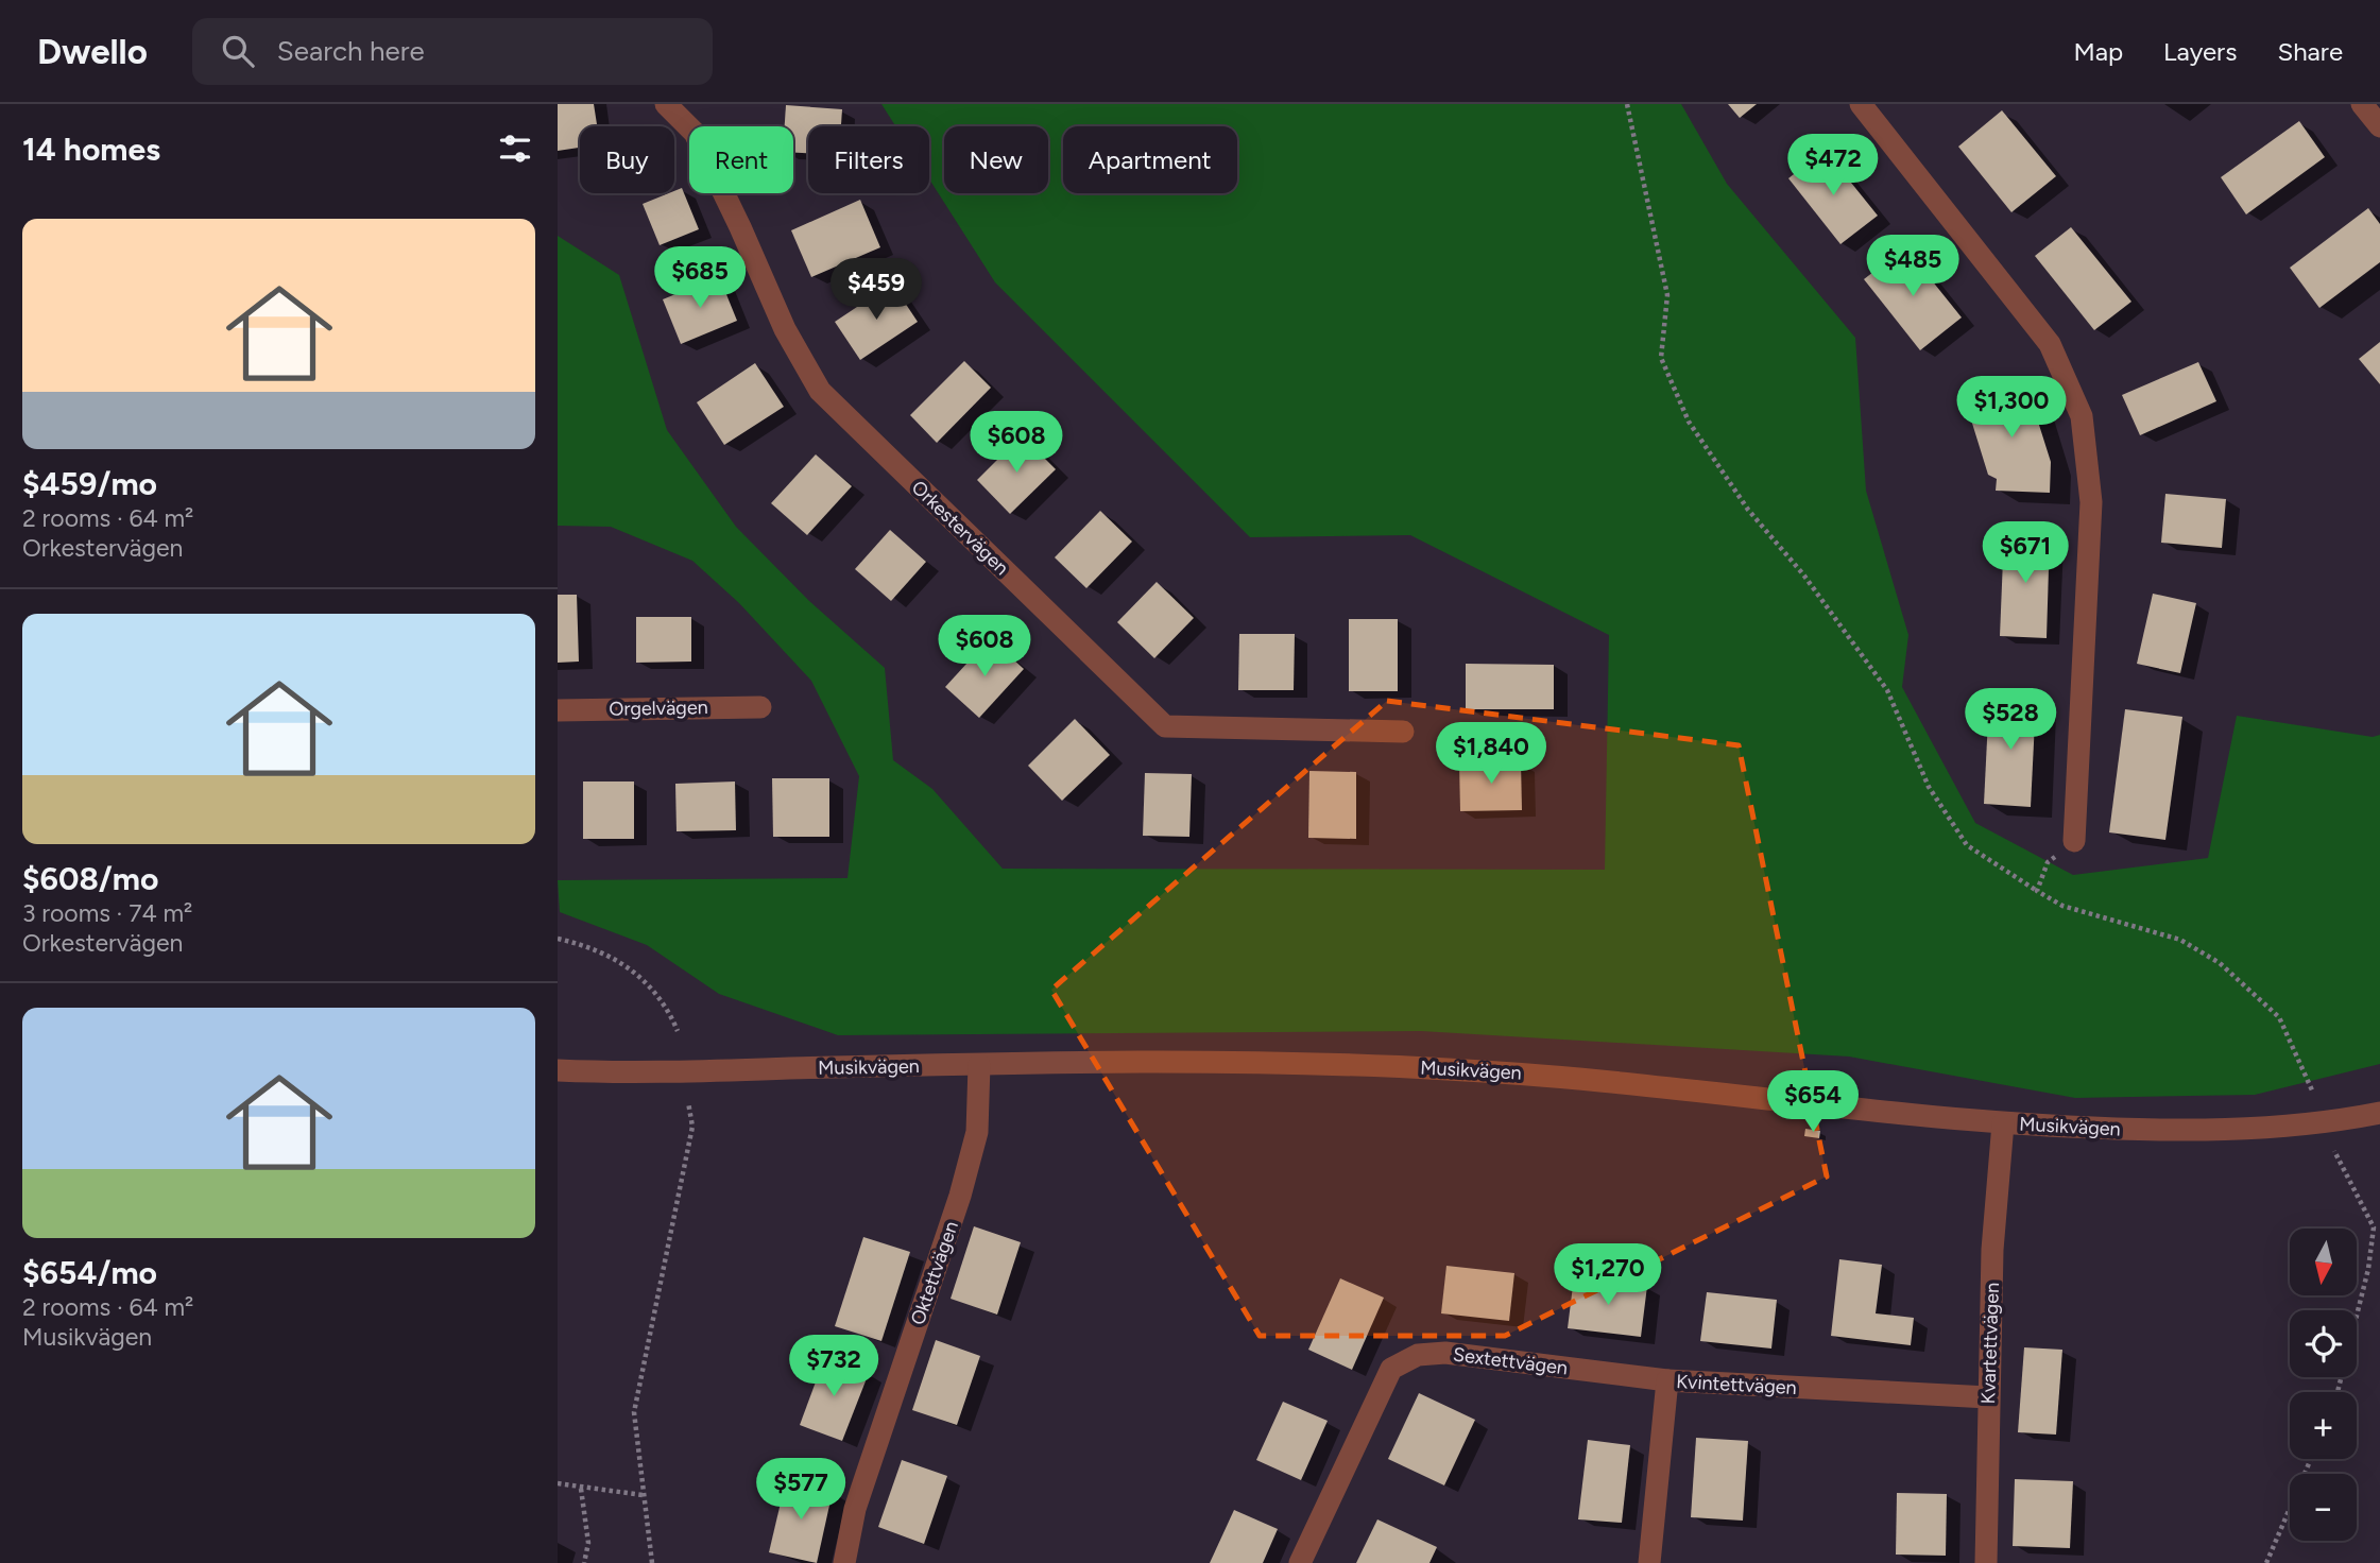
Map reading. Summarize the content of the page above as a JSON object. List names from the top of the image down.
{
  "streets": {
    "street": [
      "Orkestervägen",
      "Orgelvägen",
      "Musikvägen",
      "Oktettvägen",
      "Kvartettvägen",
      "Sextettvägen",
      "Kvintettvägen"
    ]
  },
  "crossings": [
    ["Musikvägen", "Oktettvägen"],
    ["Musikvägen", "Kvartettvägen"],
    ["Kvartettvägen", "Kvintettvägen"],
    ["Sextettvägen", "Kvintettvägen"]
  ],
  "north": "bottom",
  "page": {
    "header": "Dwello",
    "search": "Search here",
    "nav": ["Map", "Layers", "Share"],
    "heading": "14 homes",
    "chip": [
      "Buy",
      "Rent",
      "Filters",
      "New",
      "Apartment"
    ],
    "price": [
      "$472",
      "$485",
      "$685",
      "$459",
      "$1,300",
      "$608",
      "$671",
      "$608",
      "$528",
      "$1,840",
      "$654",
      "$1,270",
      "$732",
      "$577"
    ],
    "list": [
      {
        "name": "$459/mo",
        "note": "2 rooms · 64 m² · Orkestervägen"
      },
      {
        "name": "$608/mo",
        "note": "3 rooms · 74 m² · Orkestervägen"
      },
      {
        "name": "$654/mo",
        "note": "2 rooms · 64 m² · Musikvägen"
      }
    ],
    "map_buttons": ["+", "−"]
  }
}
